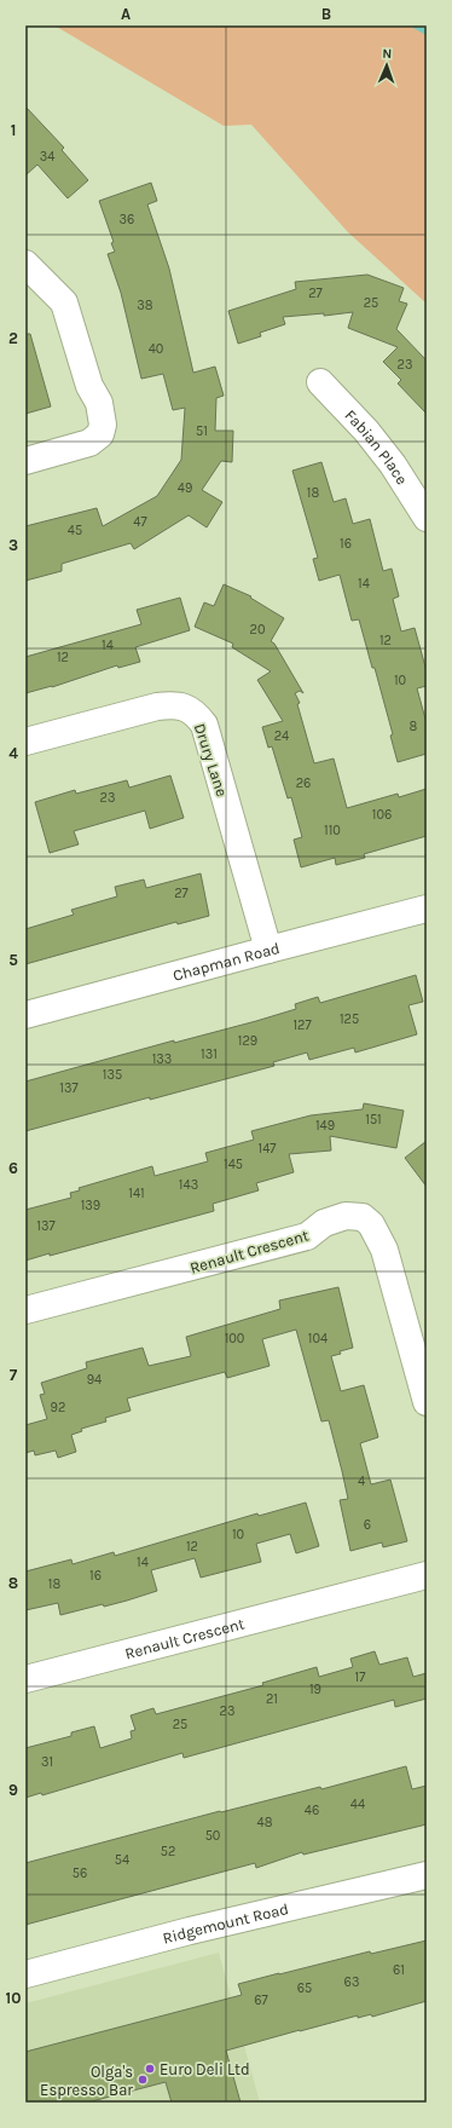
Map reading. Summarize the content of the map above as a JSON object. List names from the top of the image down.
{
  "streets": {
    "street": [
      "Fabian Place",
      "Drury Lane",
      "Chapman Road",
      "Renault Crescent",
      "Ridgemount Road"
    ]
  },
  "crossings": [
    ["Drury Lane", "Chapman Road"]
  ],
  "places": ["Euro Deli Ltd", "Olga's Espresso Bar"],
  "house_numbers": [
    "34",
    "36",
    "27",
    "25",
    "38",
    "40",
    "23",
    "51",
    "49",
    "18",
    "47",
    "45",
    "16",
    "14",
    "20",
    "12",
    "14",
    "12",
    "10",
    "8",
    "24",
    "26",
    "23",
    "106",
    "110",
    "27",
    "125",
    "127",
    "129",
    "131",
    "133",
    "135",
    "137",
    "151",
    "149",
    "147",
    "145",
    "143",
    "141",
    "139",
    "137",
    "100",
    "104",
    "94",
    "92",
    "4",
    "6",
    "10",
    "12",
    "14",
    "16",
    "18",
    "17",
    "19",
    "21",
    "23",
    "25",
    "31",
    "44",
    "46",
    "48",
    "50",
    "52",
    "54",
    "56",
    "61",
    "63",
    "65",
    "67"
  ],
  "north": "top",
  "grid": {
    "columns": ["A", "B"],
    "rows": [
      "1",
      "2",
      "3",
      "4",
      "5",
      "6",
      "7",
      "8",
      "9",
      "10"
    ]
  }
}
